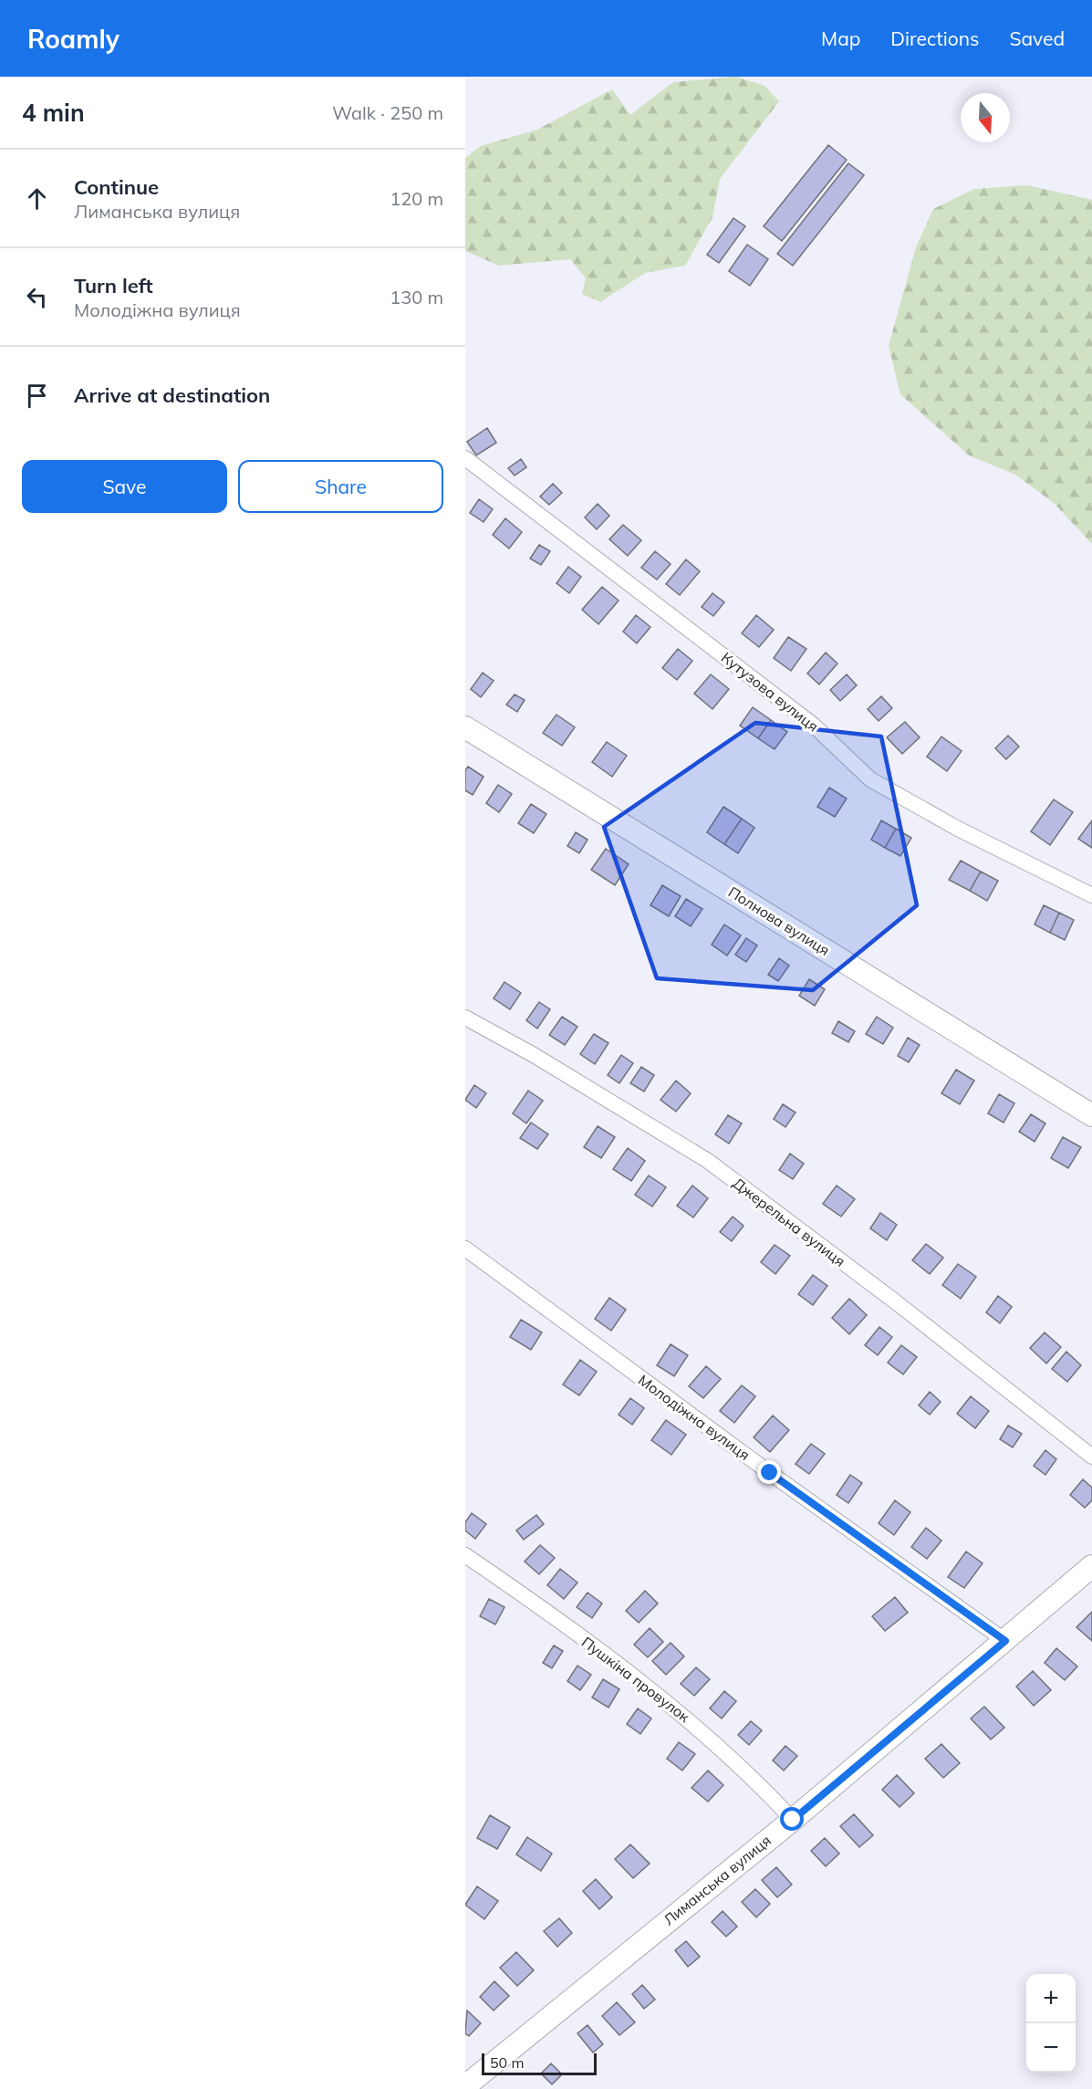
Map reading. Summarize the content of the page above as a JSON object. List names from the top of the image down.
{
  "streets": {
    "street": [
      "Кутузова вулиця",
      "Полнова вулиця",
      "Джерельна вулиця",
      "Молодіжна вулиця",
      "Пушкіна провулок",
      "Лиманська вулиця"
    ]
  },
  "crossings": [
    ["Молодіжна вулиця", "Лиманська вулиця"],
    ["Пушкіна провулок", "Лиманська вулиця"]
  ],
  "scale_bar": "50 m",
  "north": "bottom",
  "page": {
    "header": "Roamly",
    "nav": ["Map", "Directions", "Saved"],
    "heading": ["4 min", "Walk · 250 m"],
    "list": [
      ["Continue", "Лиманська вулиця", "120 m"],
      ["Turn left", "Молодіжна вулиця", "130 m"],
      "Arrive at destination"
    ],
    "buttons": ["Save", "Share"],
    "map_buttons": ["+", "−"],
    "scale": "50 m"
  }
}
